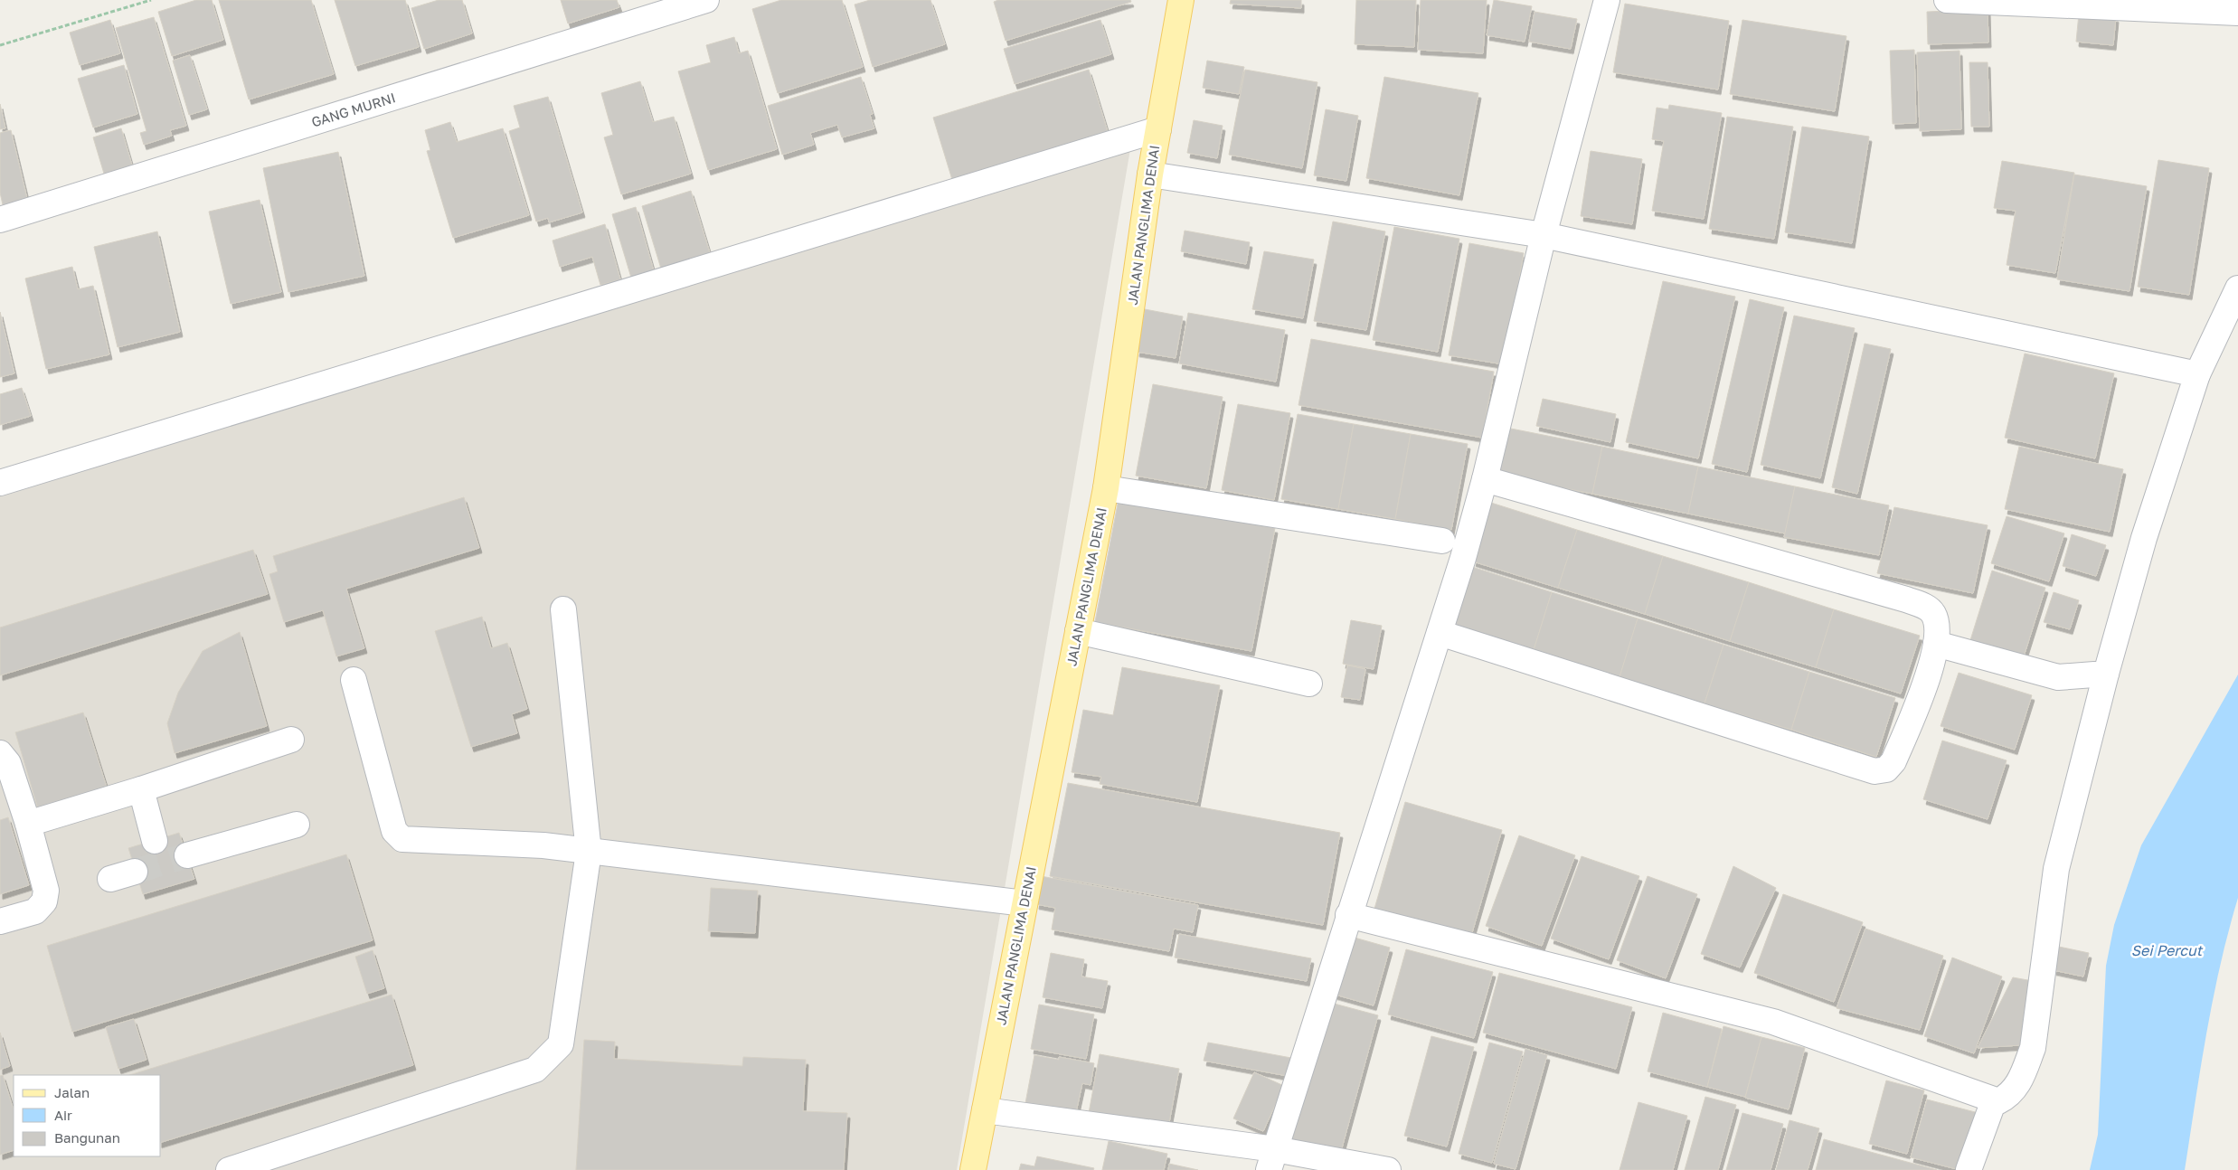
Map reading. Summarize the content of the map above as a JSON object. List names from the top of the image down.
{
  "streets": {
    "main road": ["JALAN PANGLIMA DENAI"],
    "street": ["GANG MURNI"]
  },
  "water": ["Sei Percut"],
  "legend": ["Jalan", "Air", "Bangunan"]
}
